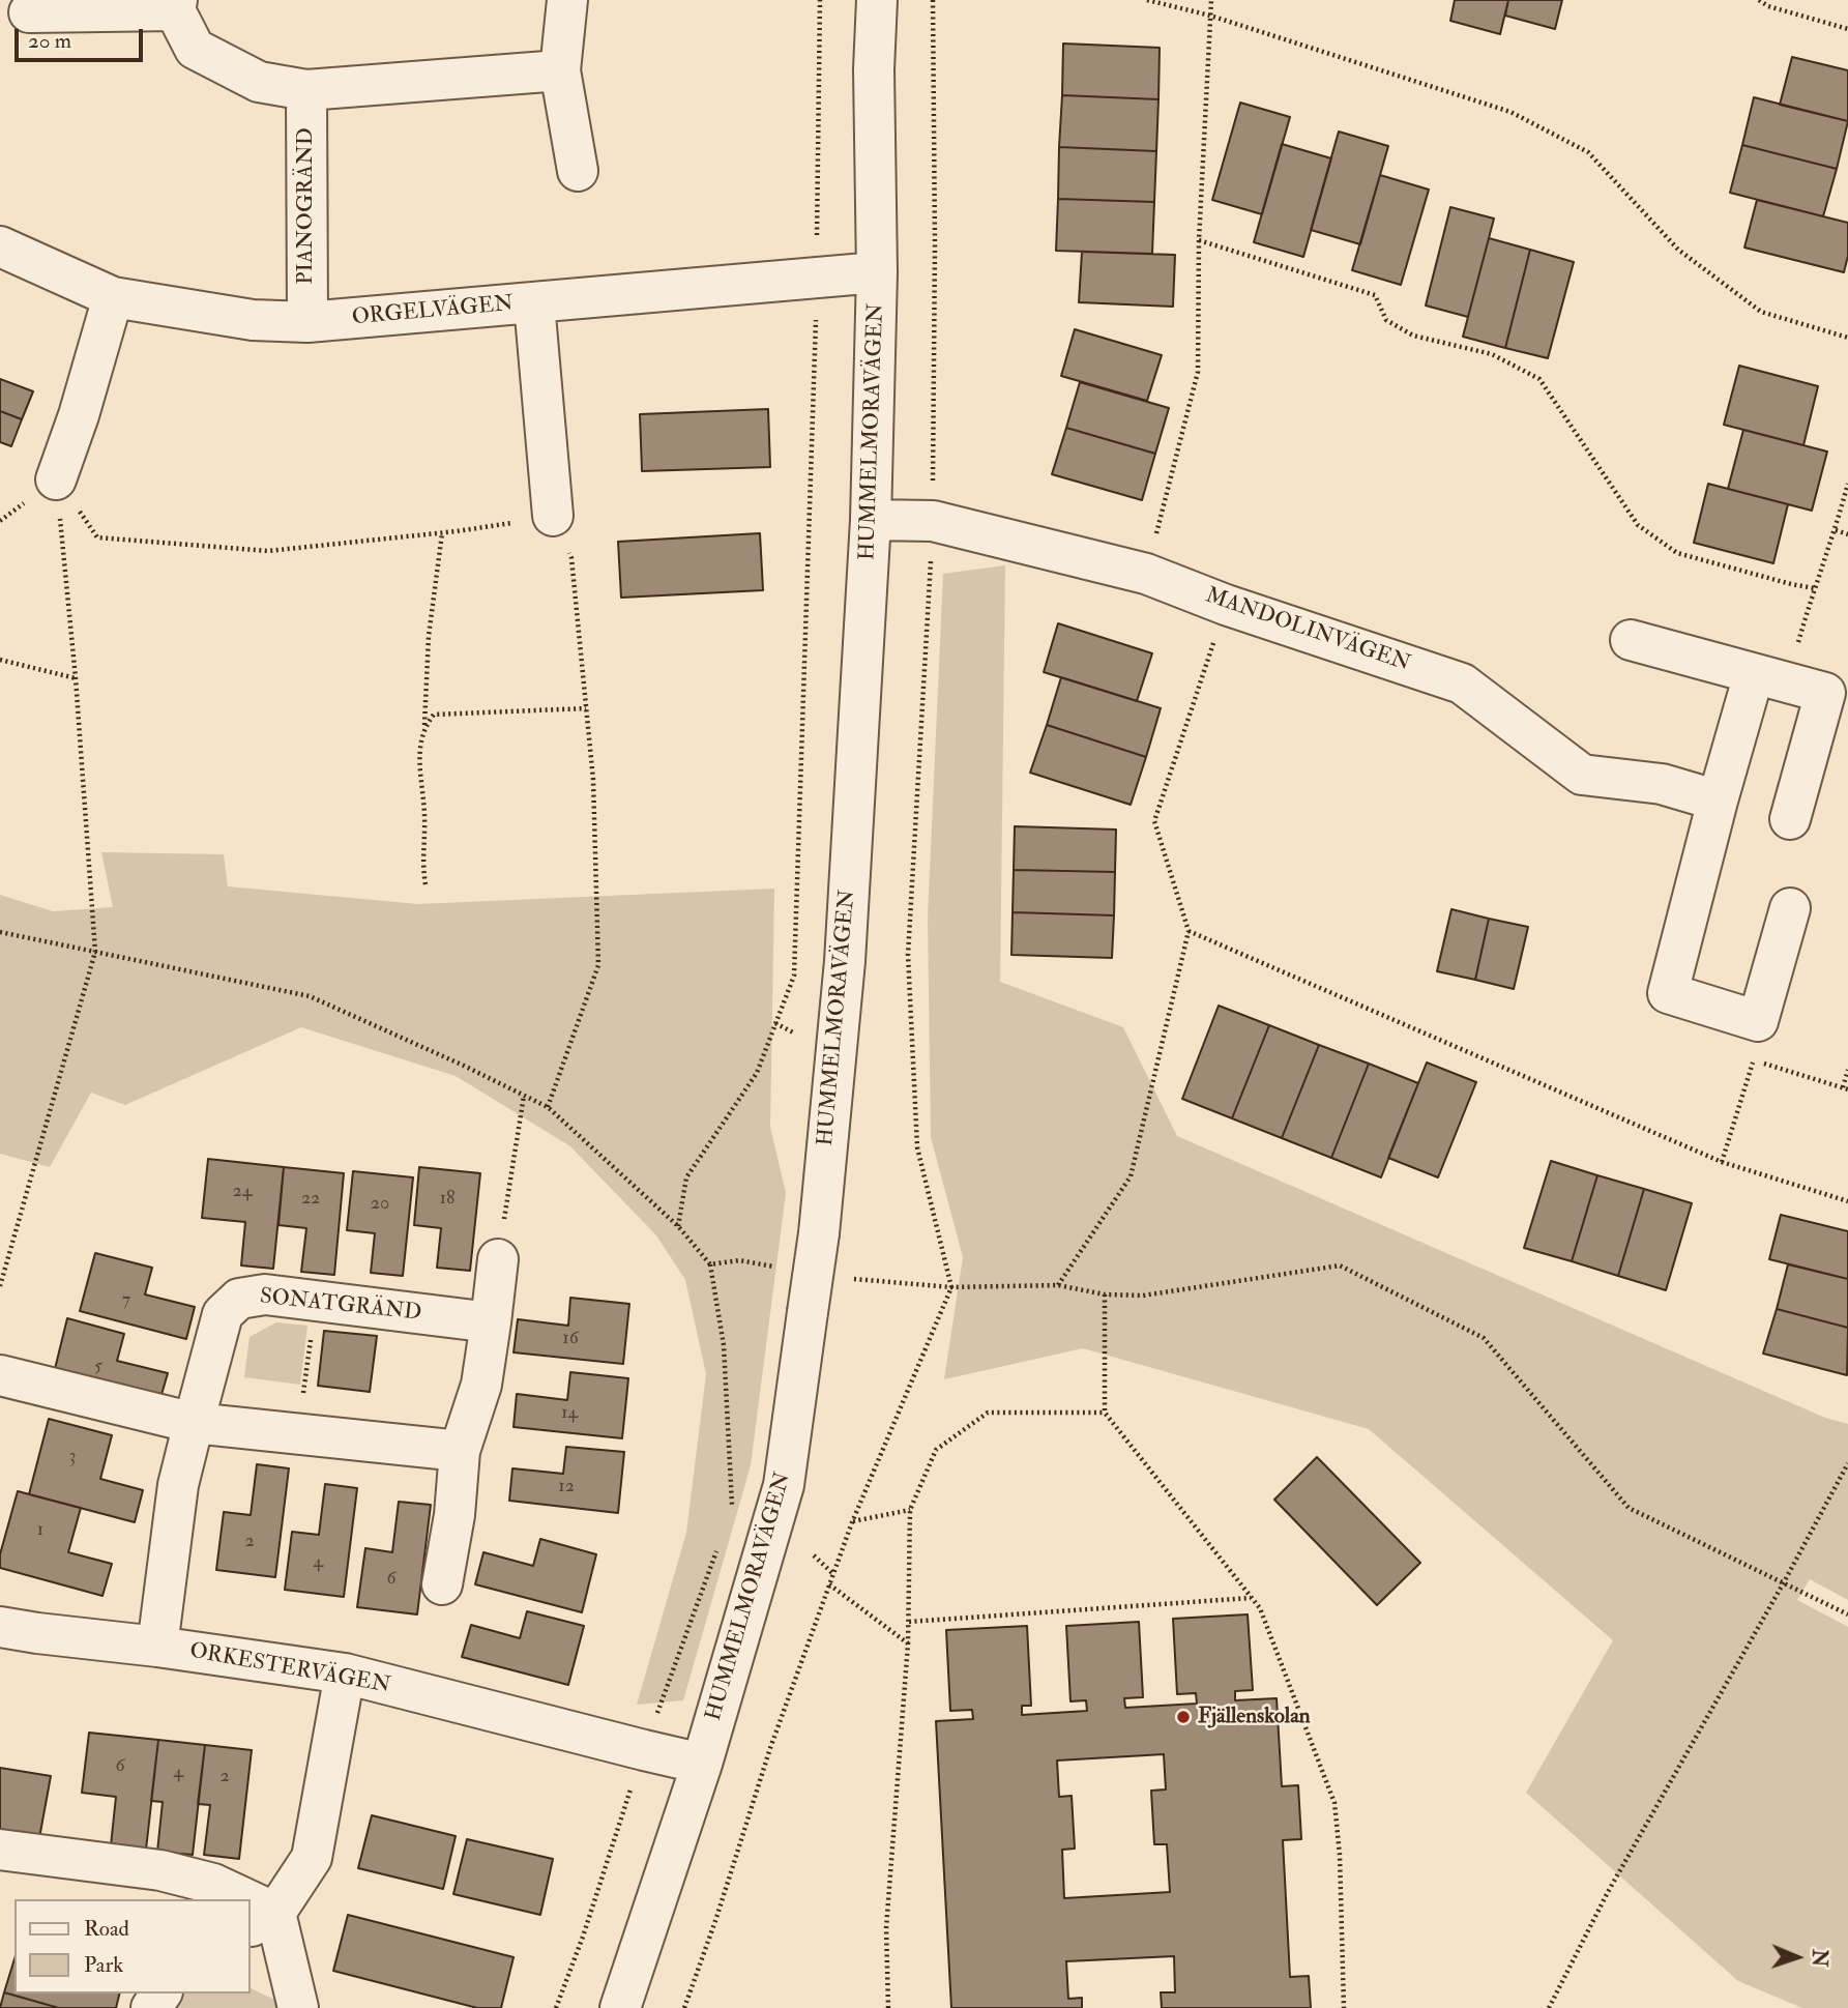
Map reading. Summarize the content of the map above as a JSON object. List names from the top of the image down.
{
  "streets": {
    "street": [
      "PIANOGRÄND",
      "ORGELVÄGEN",
      "HUMMELMORAVÄGEN",
      "MANDOLINVÄGEN",
      "SONATGRÄND",
      "ORKESTERVÄGEN"
    ]
  },
  "crossings": [
    ["PIANOGRÄND", "ORGELVÄGEN"],
    ["ORGELVÄGEN", "HUMMELMORAVÄGEN"],
    ["HUMMELMORAVÄGEN", "MANDOLINVÄGEN"],
    ["HUMMELMORAVÄGEN", "ORKESTERVÄGEN"],
    ["SONATGRÄND", "ORKESTERVÄGEN"]
  ],
  "places": ["Fjällenskolan"],
  "house_numbers": [
    "24",
    "22",
    "18",
    "20",
    "7",
    "16",
    "5",
    "14",
    "3",
    "12",
    "1",
    "2",
    "4",
    "6",
    "6",
    "4",
    "2"
  ],
  "legend": ["Road", "Park"],
  "scale_bar": "20 m",
  "north": "right"
}
